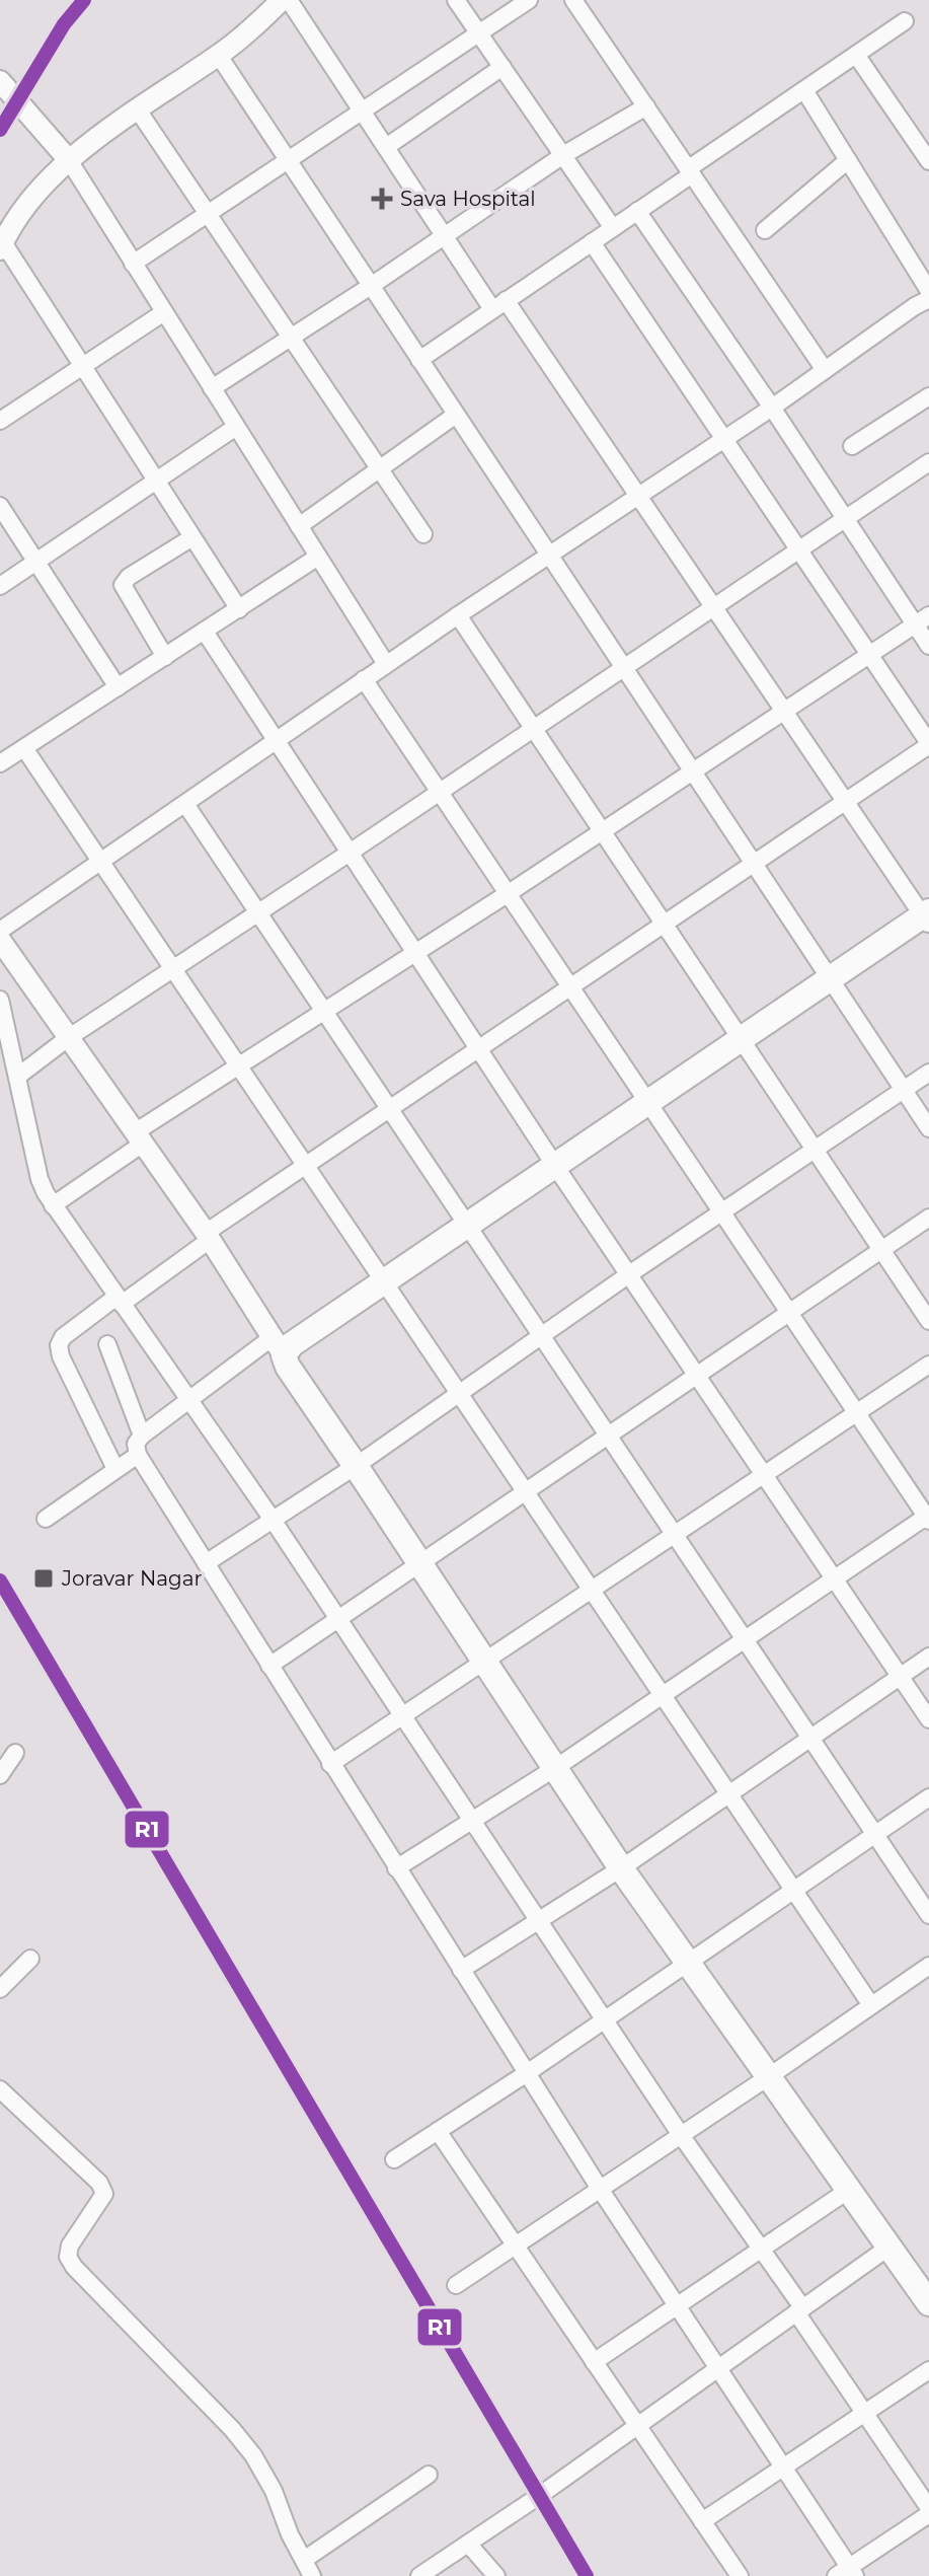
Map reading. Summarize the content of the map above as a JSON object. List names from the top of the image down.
{
  "places": {
    "health": ["Sava Hospital"],
    "transit": ["Joravar Nagar"]
  },
  "lines": ["transit line R1"]
}
